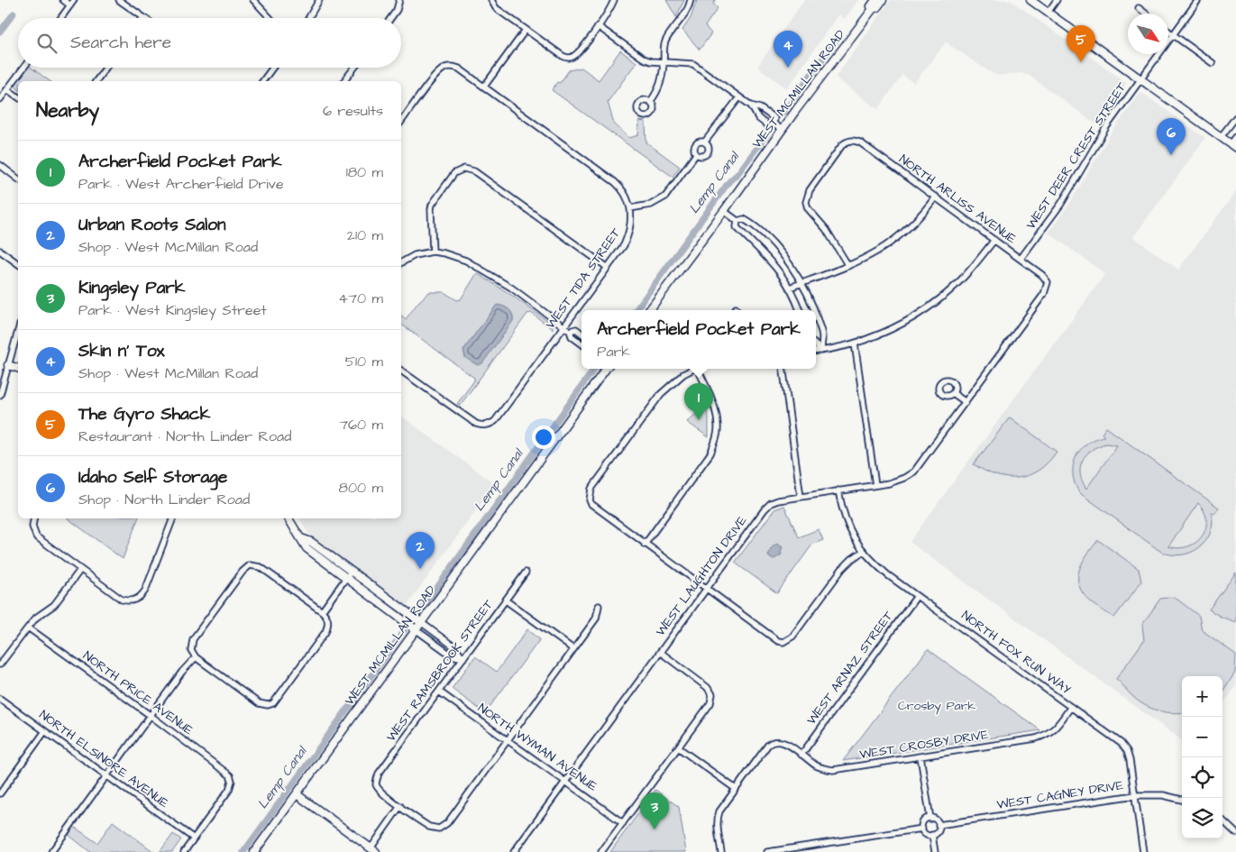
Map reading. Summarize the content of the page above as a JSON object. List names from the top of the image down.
{
  "streets": {
    "main road": ["WEST MCMILLAN ROAD"],
    "street": [
      "WEST DEER CREST STREET",
      "NORTH ARLISS AVENUE",
      "WEST TIDA STREET",
      "WEST LAUGHTON DRIVE",
      "NORTH FOX RUN WAY",
      "WEST ARNAZ STREET",
      "WEST RAMSBROOK STREET",
      "NORTH PRICE AVENUE",
      "WEST CROSBY DRIVE",
      "NORTH WYMAN AVENUE",
      "NORTH ELSINORE AVENUE",
      "WEST CAGNEY DRIVE"
    ]
  },
  "crossings": [
    ["WEST DEER CREST STREET", "NORTH ARLISS AVENUE"],
    ["NORTH ARLISS AVENUE", "WEST LAUGHTON DRIVE"],
    ["WEST LAUGHTON DRIVE", "NORTH FOX RUN WAY"],
    ["WEST LAUGHTON DRIVE", "NORTH WYMAN AVENUE"],
    ["NORTH FOX RUN WAY", "WEST ARNAZ STREET"],
    ["NORTH FOX RUN WAY", "WEST CROSBY DRIVE"],
    ["NORTH FOX RUN WAY", "WEST CAGNEY DRIVE"],
    ["WEST ARNAZ STREET", "WEST CROSBY DRIVE"],
    ["WEST RAMSBROOK STREET", "NORTH WYMAN AVENUE"],
    ["NORTH PRICE AVENUE", "NORTH ELSINORE AVENUE"]
  ],
  "water": ["Lemp Canal"],
  "parks": ["Crosby Park"],
  "north": "bottom right",
  "page": {
    "search": "Search here",
    "pins": [
      "5",
      "4",
      "6",
      "1",
      "2",
      "3"
    ],
    "heading": ["Nearby", "6 results"],
    "list": [
      {
        "mark": "1",
        "name": "Archerfield Pocket Park",
        "note": "Park · West Archerfield Drive",
        "value": "180 m"
      },
      {
        "mark": "2",
        "name": "Urban Roots Salon",
        "note": "Shop · West McMillan Road",
        "value": "210 m"
      },
      {
        "mark": "3",
        "name": "Kingsley Park",
        "note": "Park · West Kingsley Street",
        "value": "470 m"
      },
      {
        "mark": "4",
        "name": "Skin n' Tox",
        "note": "Shop · West McMillan Road",
        "value": "510 m"
      },
      {
        "mark": "5",
        "name": "The Gyro Shack",
        "note": "Restaurant · North Linder Road",
        "value": "760 m"
      },
      {
        "mark": "6",
        "name": "Idaho Self Storage",
        "note": "Shop · North Linder Road",
        "value": "800 m"
      }
    ],
    "popup": ["Archerfield Pocket Park", "Park"],
    "map_buttons": ["+", "−"]
  }
}
